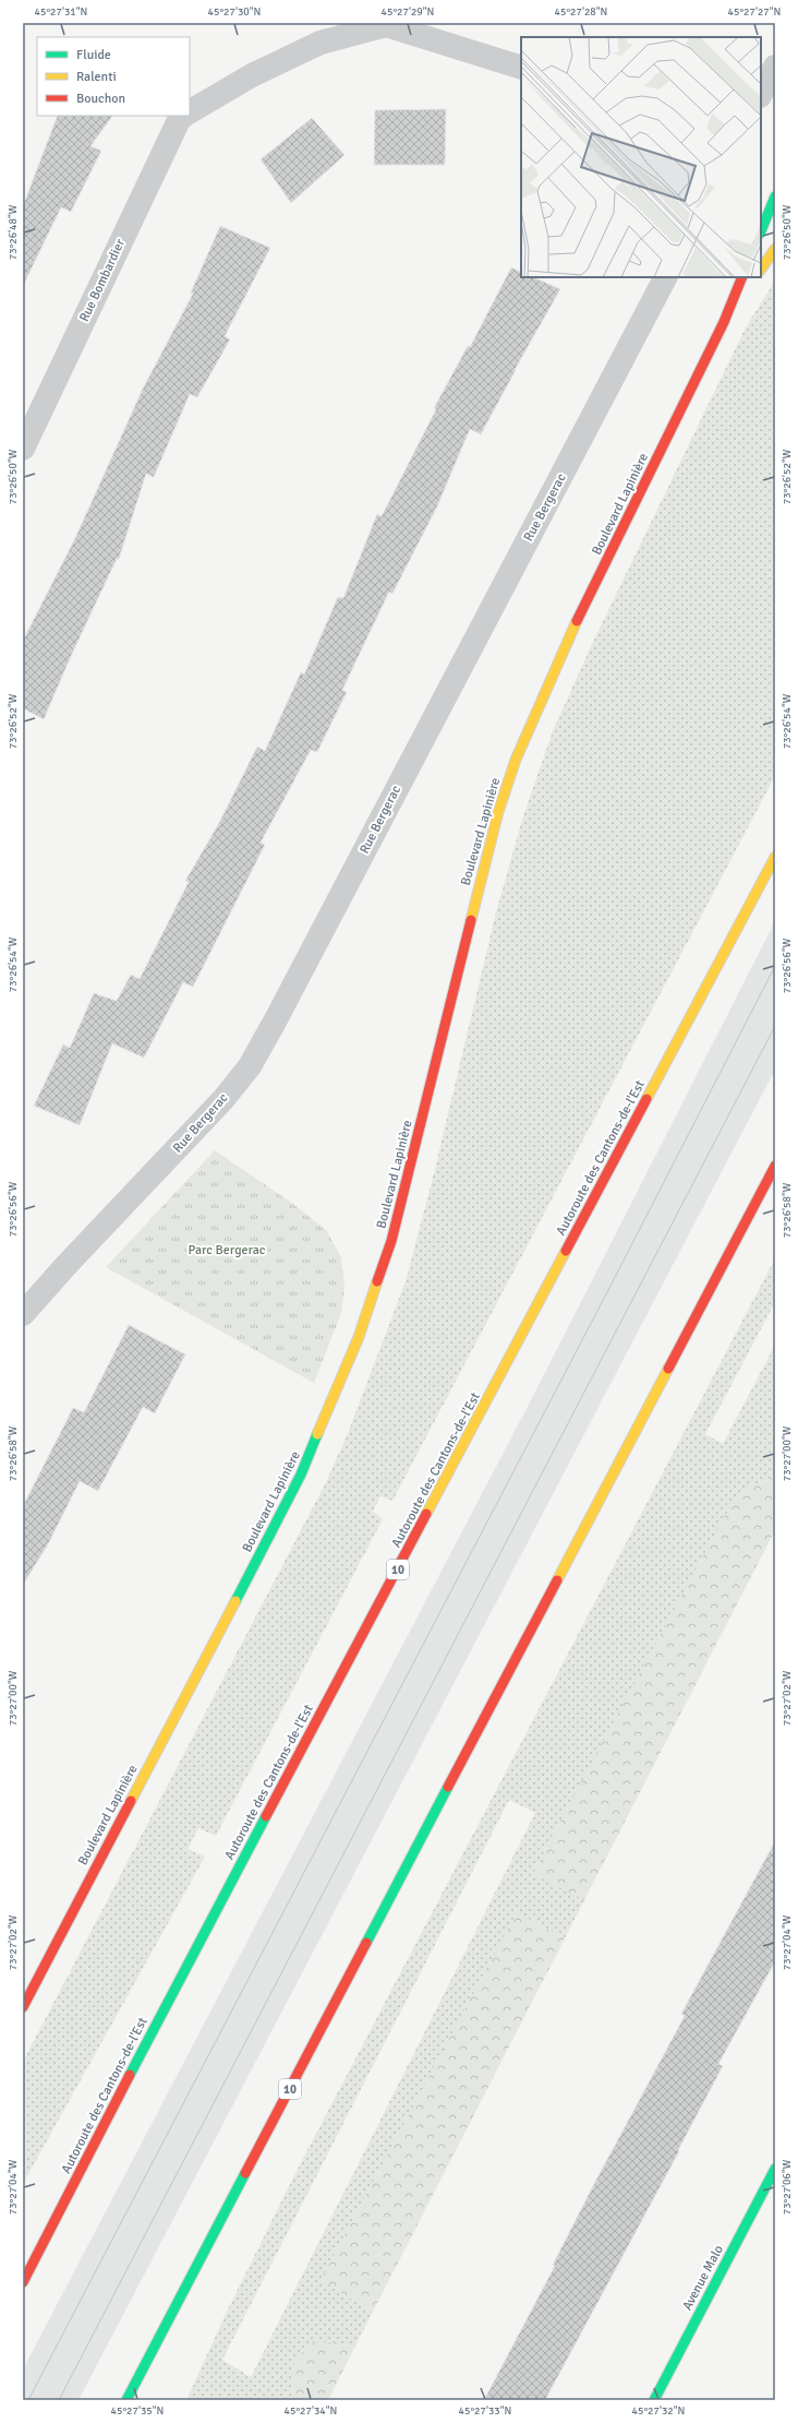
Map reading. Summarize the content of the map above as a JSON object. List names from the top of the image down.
{
  "streets": {
    "main road": [
      "Boulevard Lapinière",
      "Autoroute des Cantons-de-l'Est",
      "10",
      "Avenue Malo"
    ],
    "street": ["Rue Bombardier", "Rue Bergerac"]
  },
  "parks": ["Parc Bergerac"],
  "legend": ["Fluide", "Ralenti", "Bouchon"],
  "coordinates": [
    "45°27'31\"N",
    "45°27'30\"N",
    "45°27'29\"N",
    "45°27'28\"N",
    "45°27'27\"N",
    "73°26'48\"W",
    "73°26'50\"W",
    "73°26'52\"W",
    "73°26'54\"W",
    "73°26'56\"W",
    "73°26'58\"W",
    "73°27'00\"W",
    "73°27'02\"W",
    "73°27'04\"W",
    "73°27'06\"W",
    "45°27'35\"N",
    "45°27'34\"N",
    "45°27'33\"N",
    "45°27'32\"N"
  ]
}
